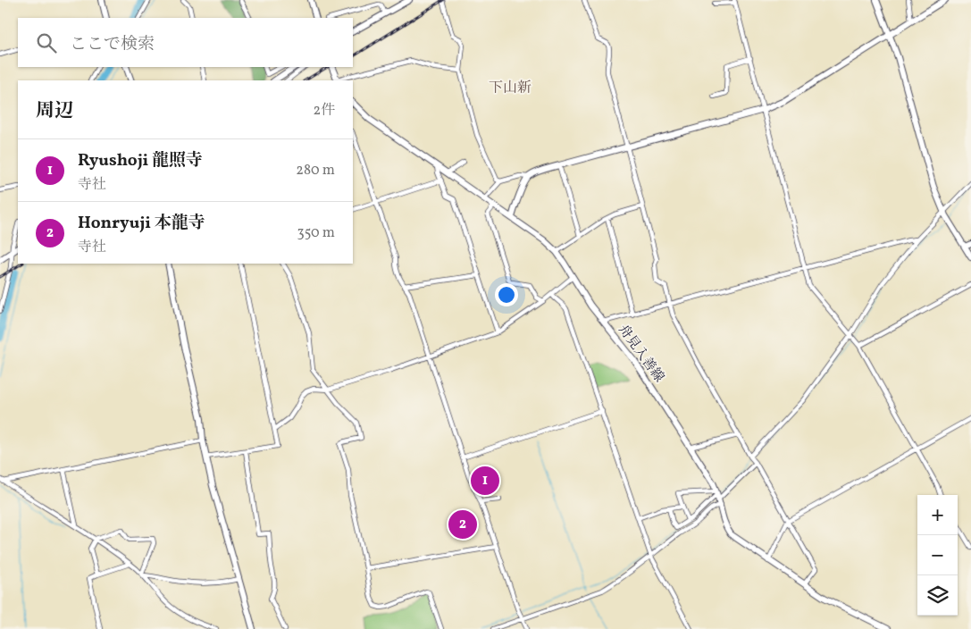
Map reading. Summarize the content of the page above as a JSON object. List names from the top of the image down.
{
  "streets": {
    "street": ["舟見入善線"]
  },
  "districts": ["下山新"],
  "page": {
    "search": "ここで検索",
    "heading": ["周辺", "2件"],
    "list": [
      {
        "mark": "1",
        "name": "Ryushoji 龍照寺",
        "note": "寺社",
        "value": "280 m"
      },
      {
        "mark": "2",
        "name": "Honryuji 本龍寺",
        "note": "寺社",
        "value": "350 m"
      }
    ],
    "pins": ["1", "2"],
    "map_buttons": ["+", "−"]
  }
}
